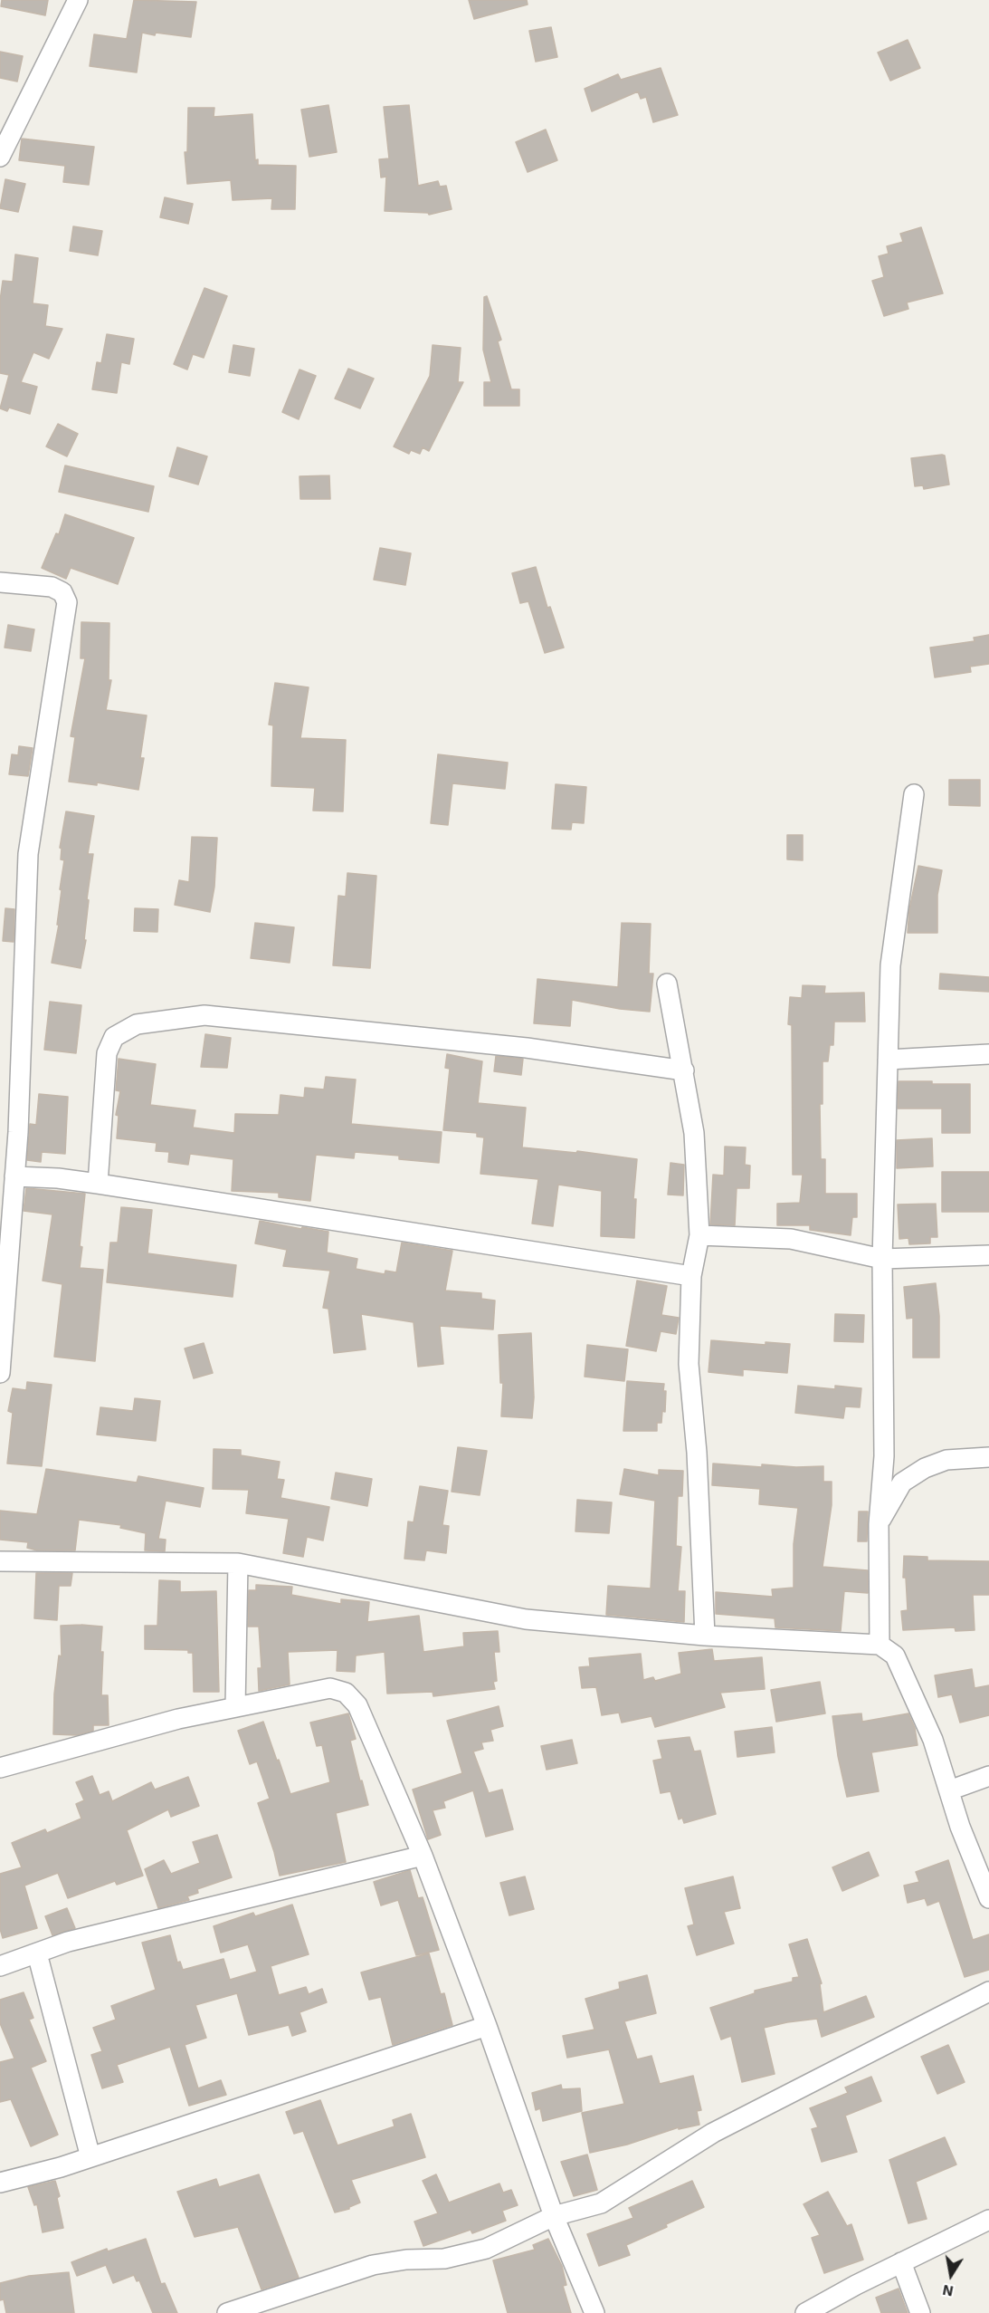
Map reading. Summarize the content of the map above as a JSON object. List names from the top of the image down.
{
  "north": "bottom"
}
